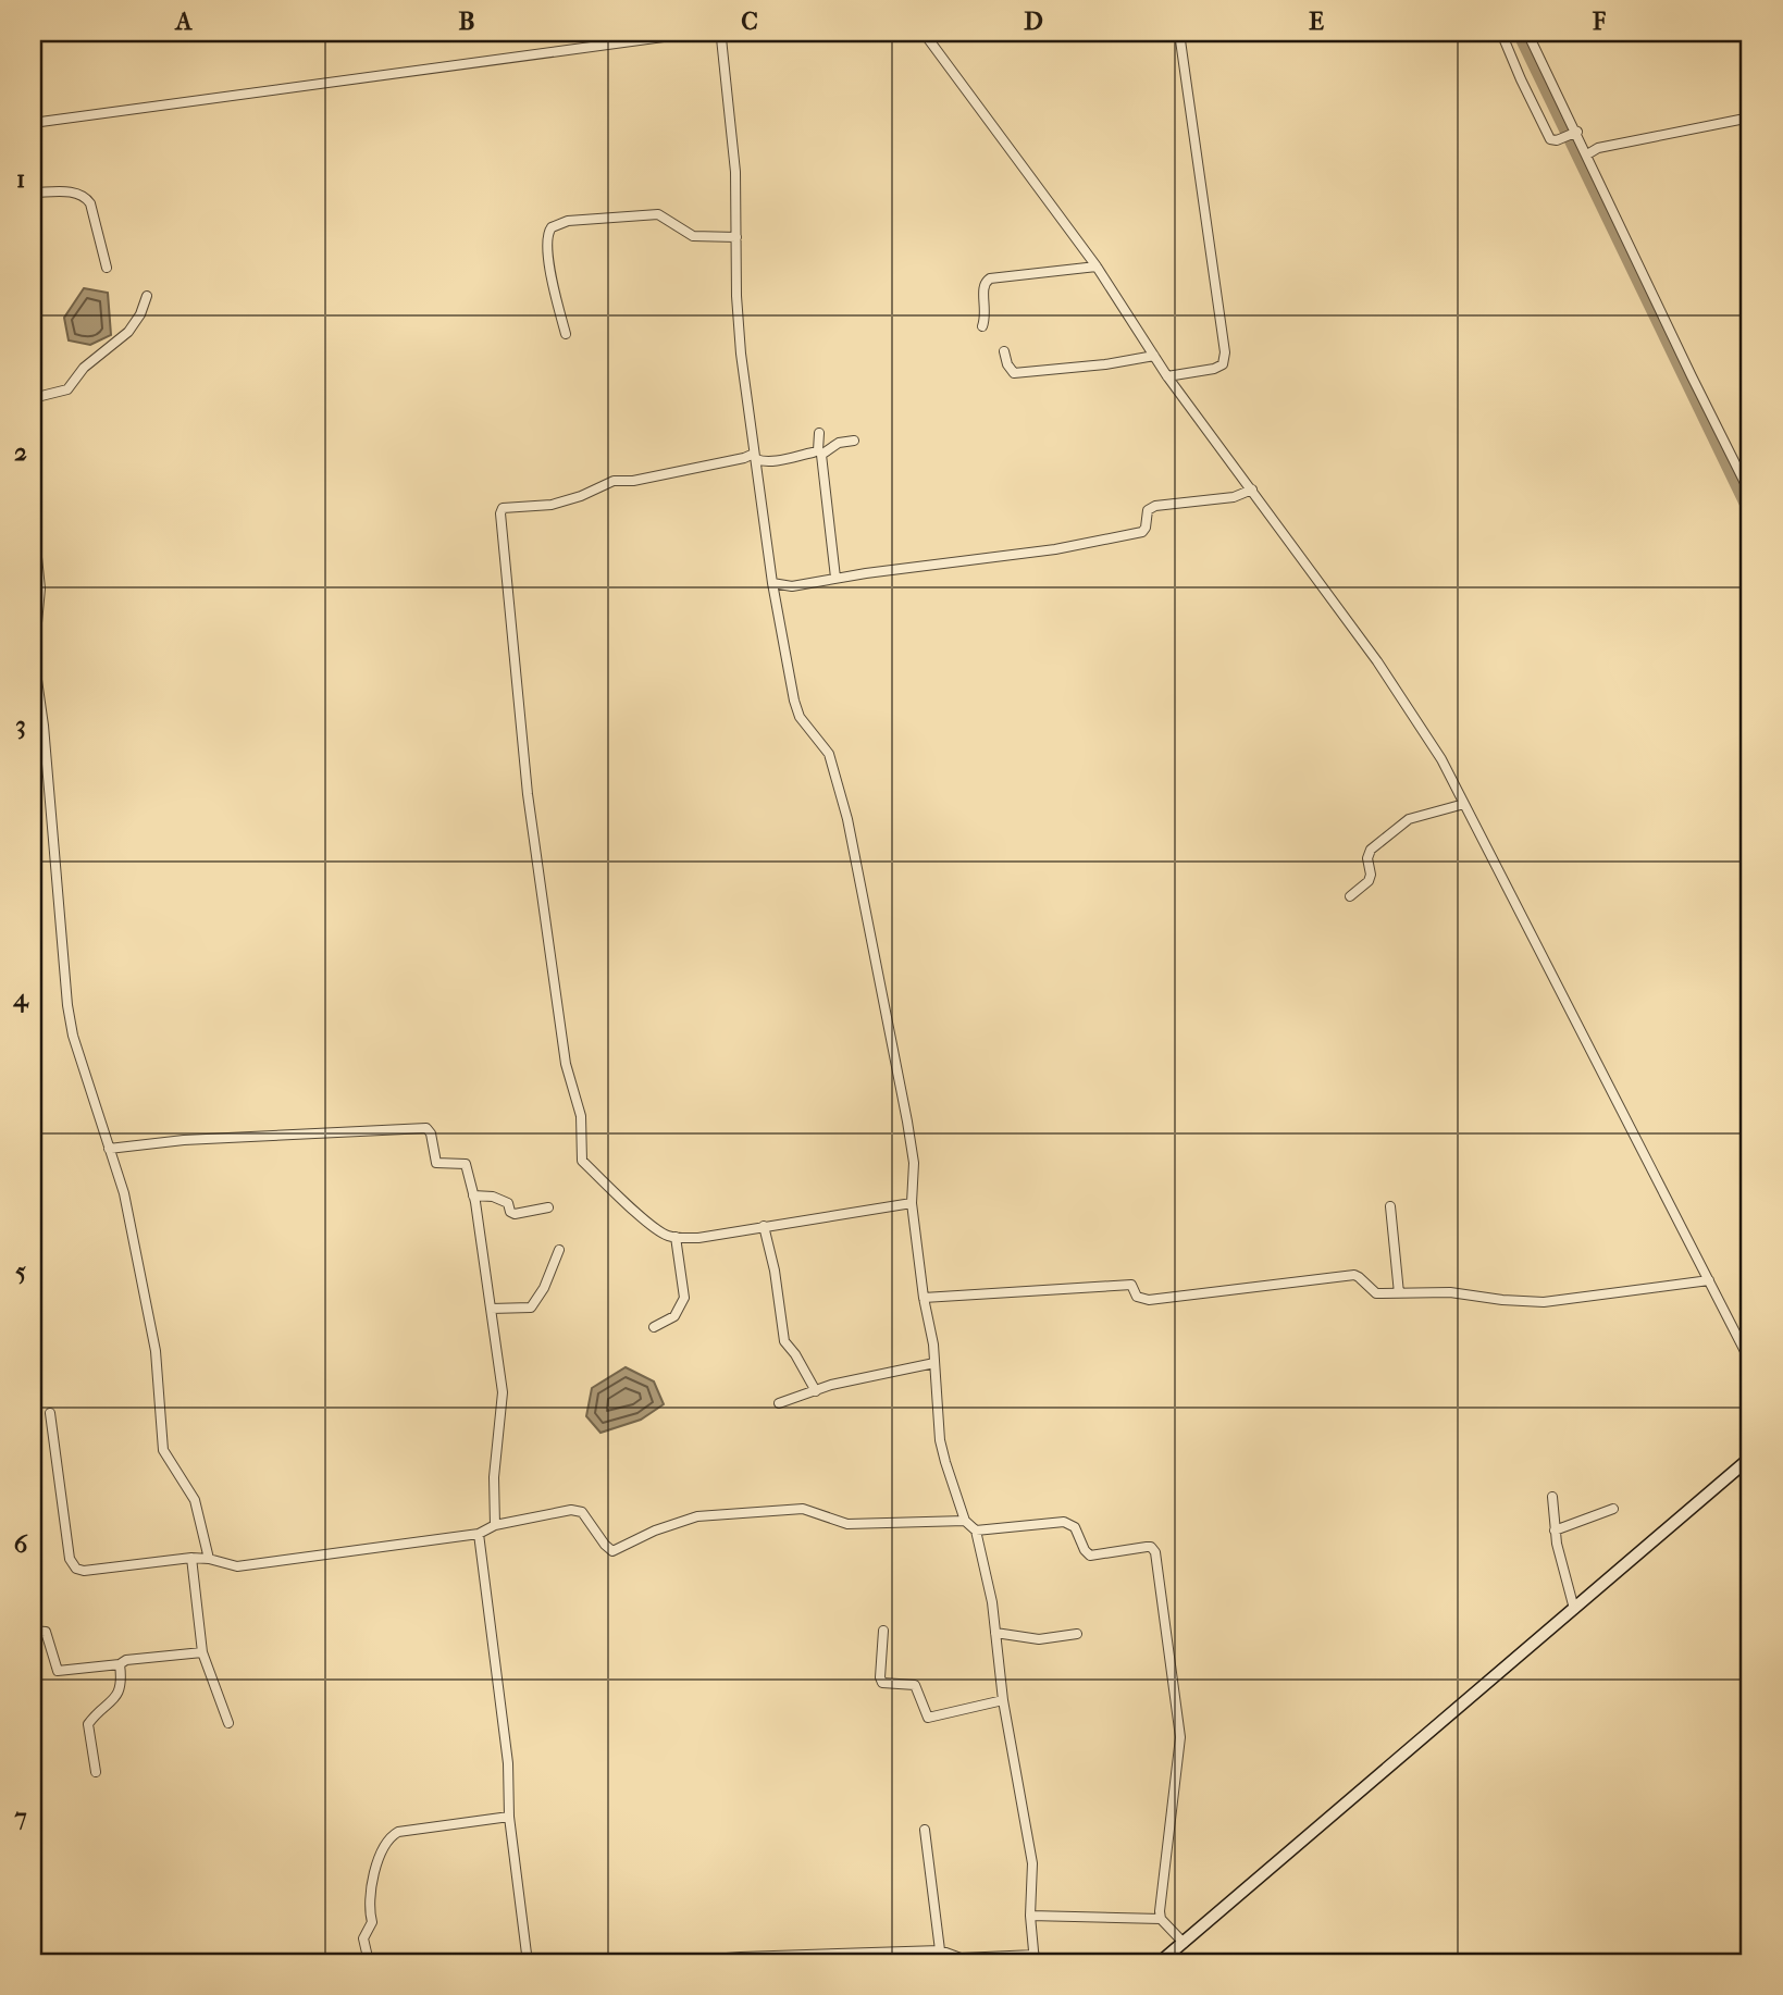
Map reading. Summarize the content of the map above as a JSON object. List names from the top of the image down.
{
  "grid": {
    "columns": [
      "A",
      "B",
      "C",
      "D",
      "E",
      "F"
    ],
    "rows": [
      "1",
      "2",
      "3",
      "4",
      "5",
      "6",
      "7"
    ]
  }
}
